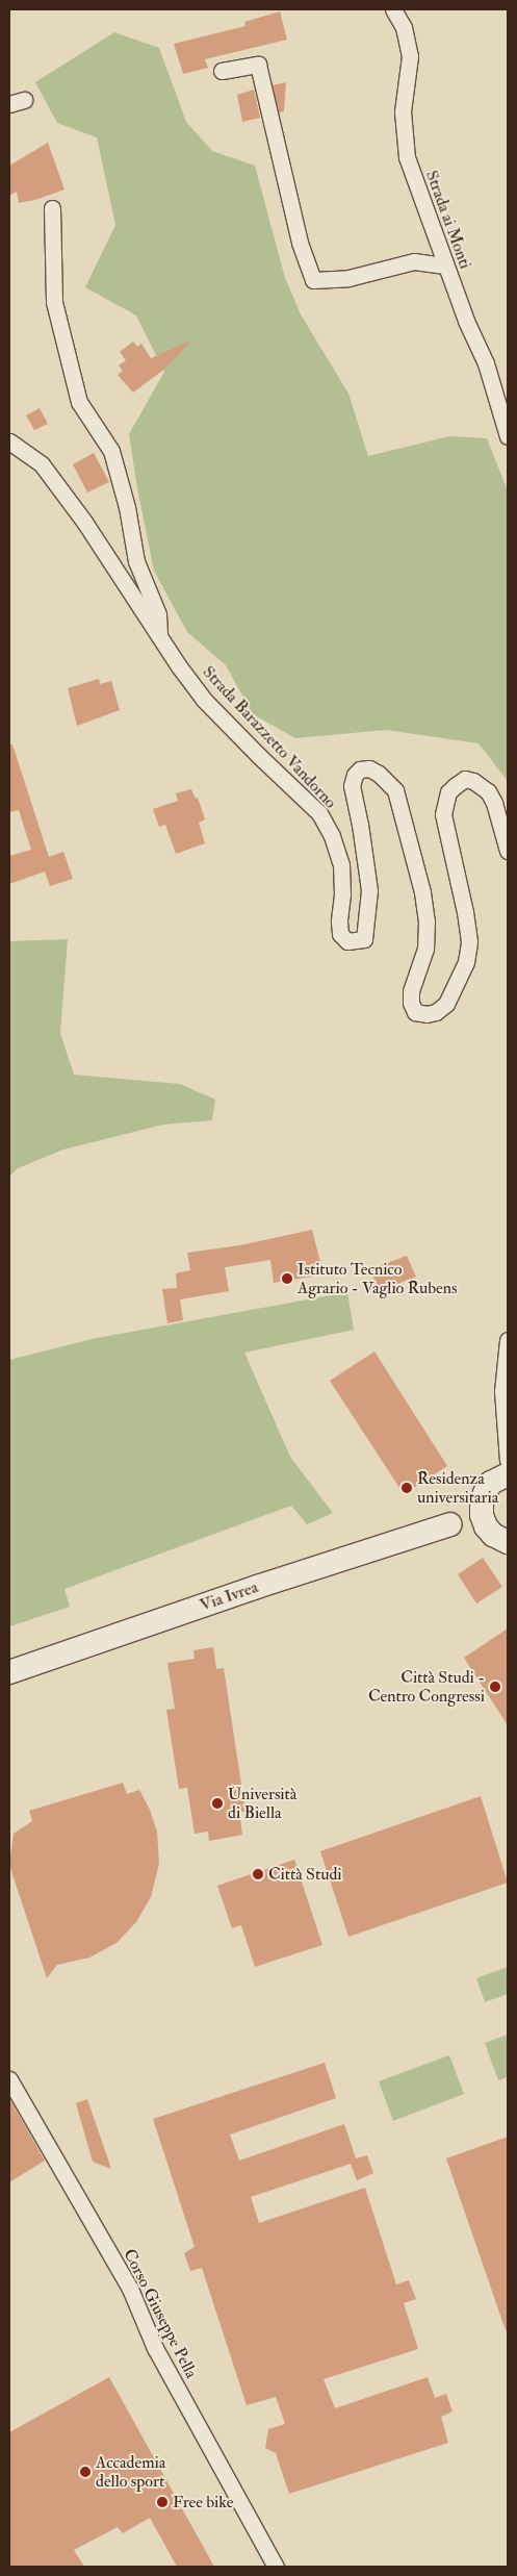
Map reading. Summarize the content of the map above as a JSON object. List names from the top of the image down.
{
  "streets": {
    "main road": ["Via Ivrea"],
    "street": ["Strada ai Monti", "Strada Barazzetto Vandorno", "Corso Giuseppe Pella"]
  },
  "places": [
    "Istituto Tecnico Agrario - Vaglio Rubens",
    "Residenza universitaria",
    "Città Studi - Centro Congressi",
    "Università di Biella",
    "Città Studi",
    "Accademia dello sport",
    "Free bike"
  ]
}
